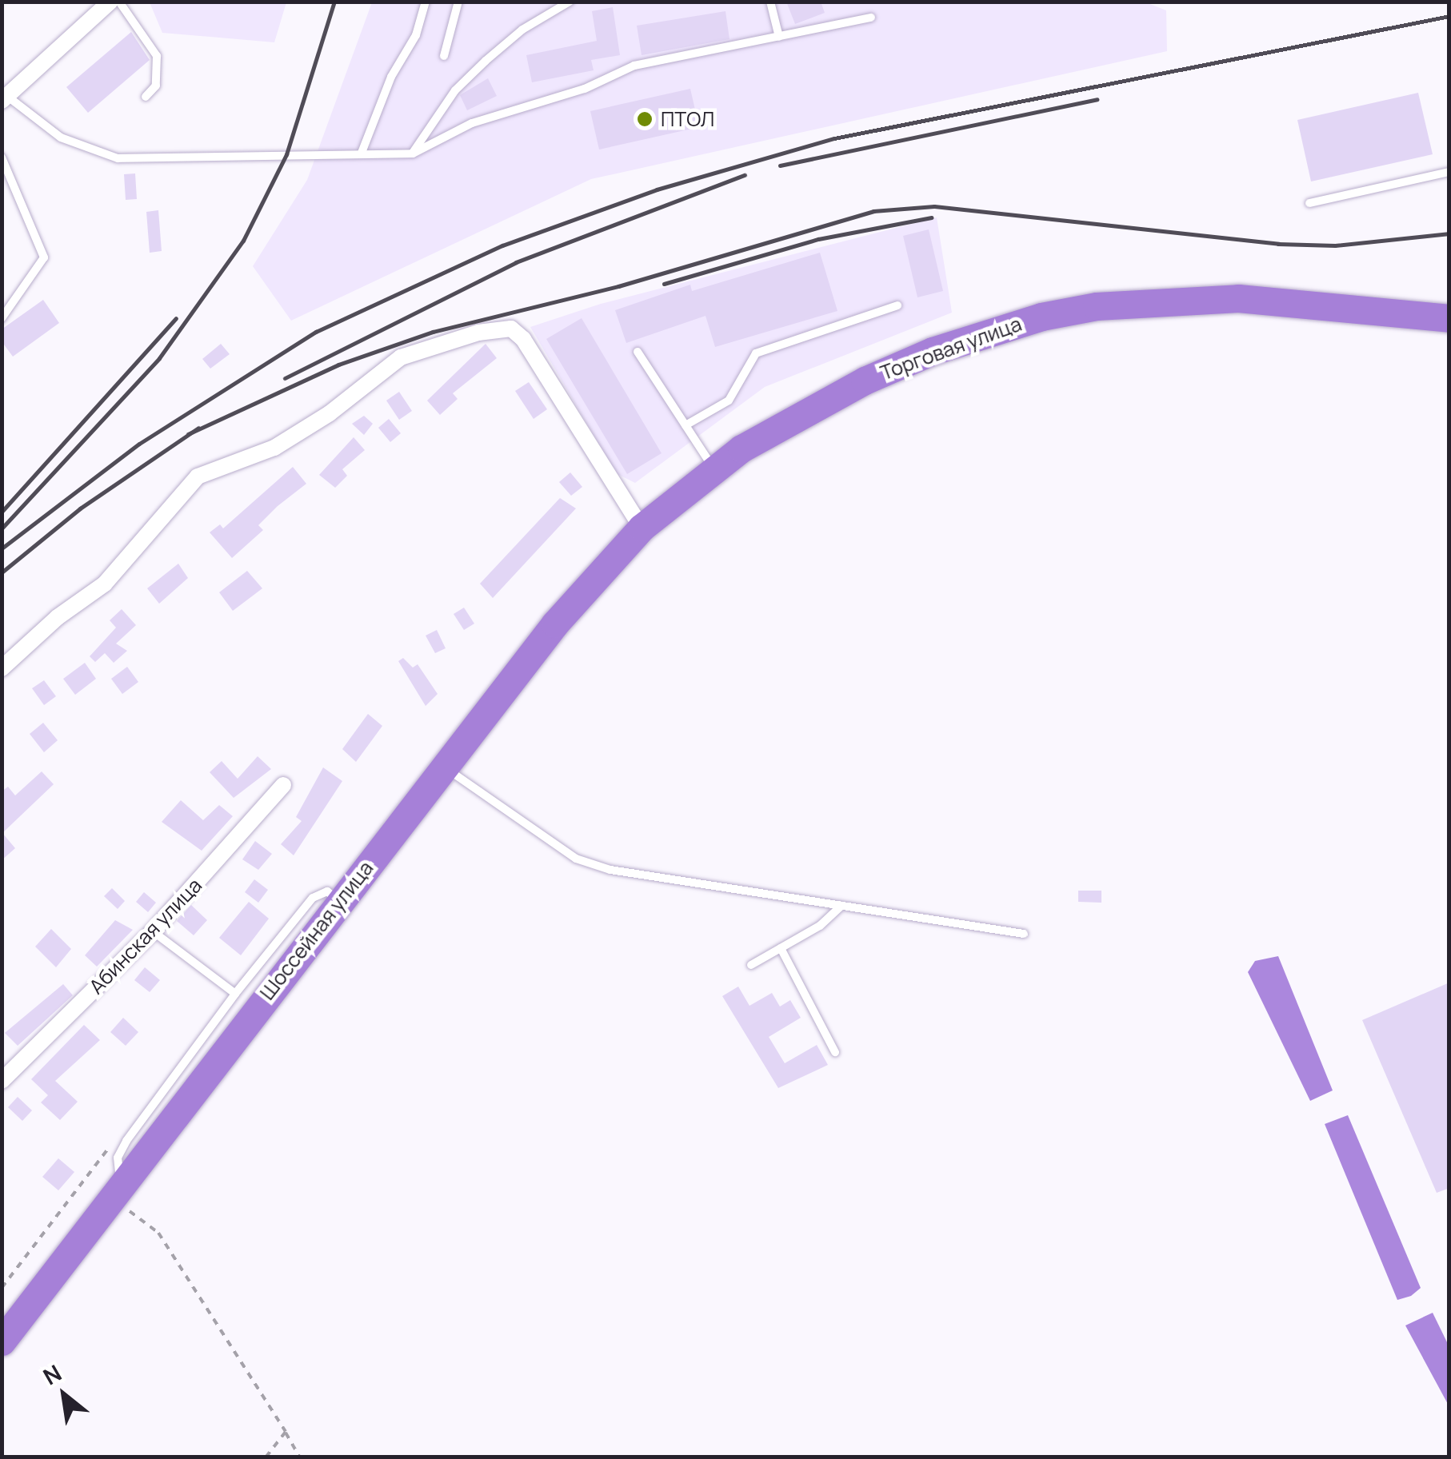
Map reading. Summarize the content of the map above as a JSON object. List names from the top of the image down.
{
  "streets": {
    "highway": ["Торговая улица", "Шоссейная улица"],
    "street": ["Абинская улица"]
  },
  "crossings": [
    ["Торговая улица", "Шоссейная улица"]
  ],
  "places": ["ПТОЛ"],
  "north": "top left"
}
